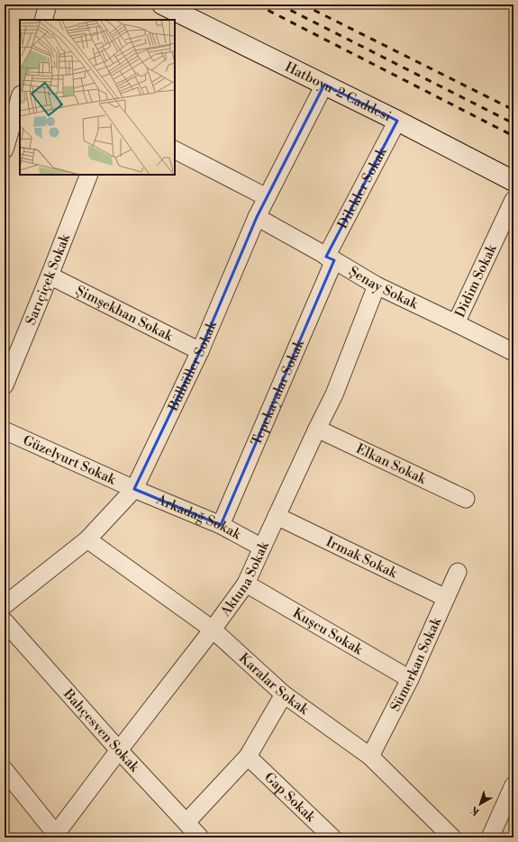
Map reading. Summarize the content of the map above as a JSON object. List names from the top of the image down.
{
  "streets": {
    "main road": ["Hatboyu-2 Caddesi"],
    "street": [
      "Dilekler Sokak",
      "Sarıçiçek Sokak",
      "Didim Sokak",
      "Şenay Sokak",
      "Şimşekhan Sokak",
      "Bülbüller Sokak",
      "Tepekayalar Sokak",
      "Güzelyurt Sokak",
      "Elkan Sokak",
      "Arkadağ Sokak",
      "Irmak Sokak",
      "Aktuna Sokak",
      "Kuşcu Sokak",
      "Sümerkan Sokak",
      "Karalar Sokak",
      "Bahçesven Sokak",
      "Gap Sokak"
    ]
  },
  "crossings": [
    ["Hatboyu-2 Caddesi", "Dilekler Sokak"],
    ["Hatboyu-2 Caddesi", "Bülbüller Sokak"],
    ["Dilekler Sokak", "Şenay Sokak"],
    ["Dilekler Sokak", "Tepekayalar Sokak"],
    ["Sarıçiçek Sokak", "Şimşekhan Sokak"],
    ["Didim Sokak", "Şenay Sokak"],
    ["Şenay Sokak", "Bülbüller Sokak"],
    ["Şenay Sokak", "Tepekayalar Sokak"],
    ["Şenay Sokak", "Aktuna Sokak"],
    ["Şimşekhan Sokak", "Bülbüller Sokak"],
    ["Bülbüller Sokak", "Güzelyurt Sokak"],
    ["Bülbüller Sokak", "Arkadağ Sokak"],
    ["Bülbüller Sokak", "Karalar Sokak"],
    ["Tepekayalar Sokak", "Arkadağ Sokak"],
    ["Güzelyurt Sokak", "Arkadağ Sokak"],
    ["Elkan Sokak", "Aktuna Sokak"],
    ["Arkadağ Sokak", "Aktuna Sokak"],
    ["Irmak Sokak", "Aktuna Sokak"],
    ["Irmak Sokak", "Sümerkan Sokak"],
    ["Aktuna Sokak", "Kuşcu Sokak"],
    ["Aktuna Sokak", "Karalar Sokak"],
    ["Aktuna Sokak", "Bahçesven Sokak"],
    ["Kuşcu Sokak", "Sümerkan Sokak"],
    ["Sümerkan Sokak", "Karalar Sokak"]
  ],
  "north": "bottom left"
}
